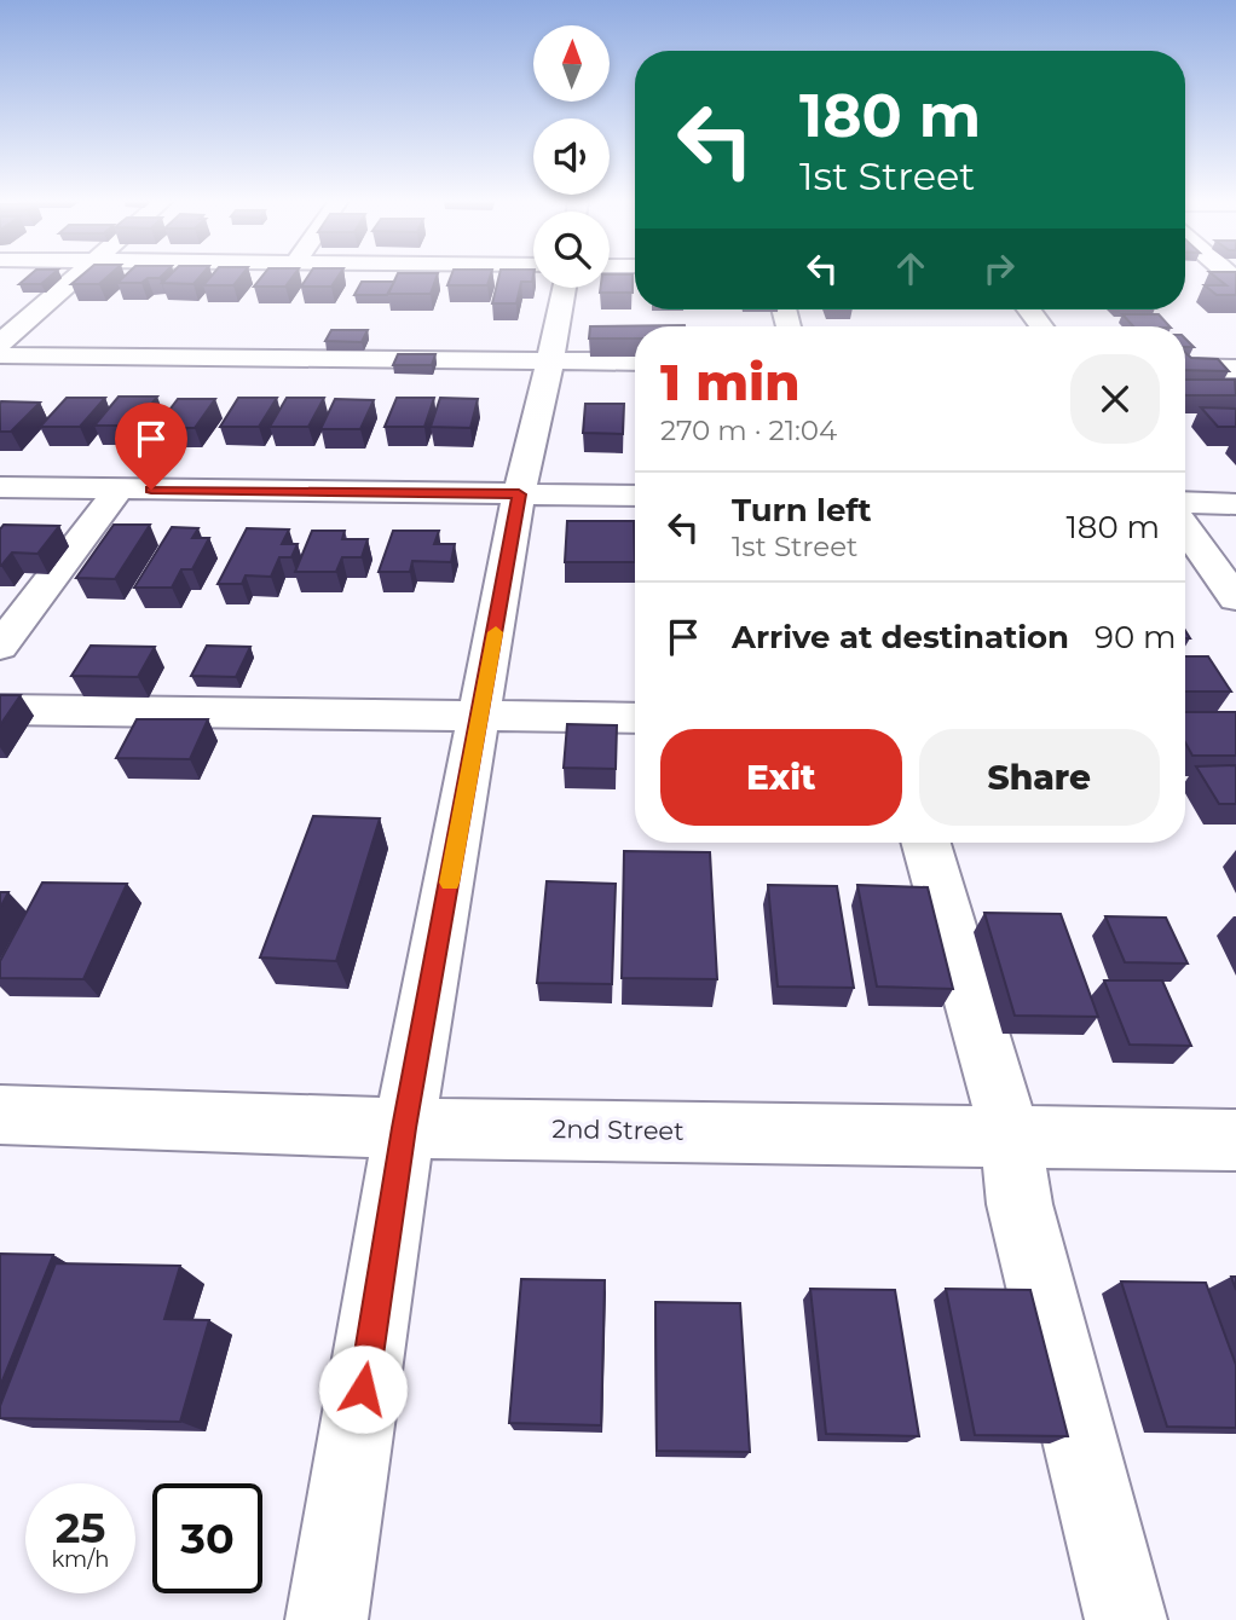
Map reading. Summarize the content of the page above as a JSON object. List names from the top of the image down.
{
  "streets": {
    "street": ["2nd Street"]
  },
  "north": "top",
  "page": {
    "turn": ["180 m", "1st Street"],
    "heading": ["1 min", "270 m · 21:04"],
    "list": [
      {
        "name": "Turn left",
        "note": "1st Street",
        "value": "180 m"
      },
      {
        "name": "Arrive at destination",
        "value": "90 m"
      }
    ],
    "buttons": ["Exit", "Share"],
    "speed": "25 km/h",
    "limit": "30"
  }
}
